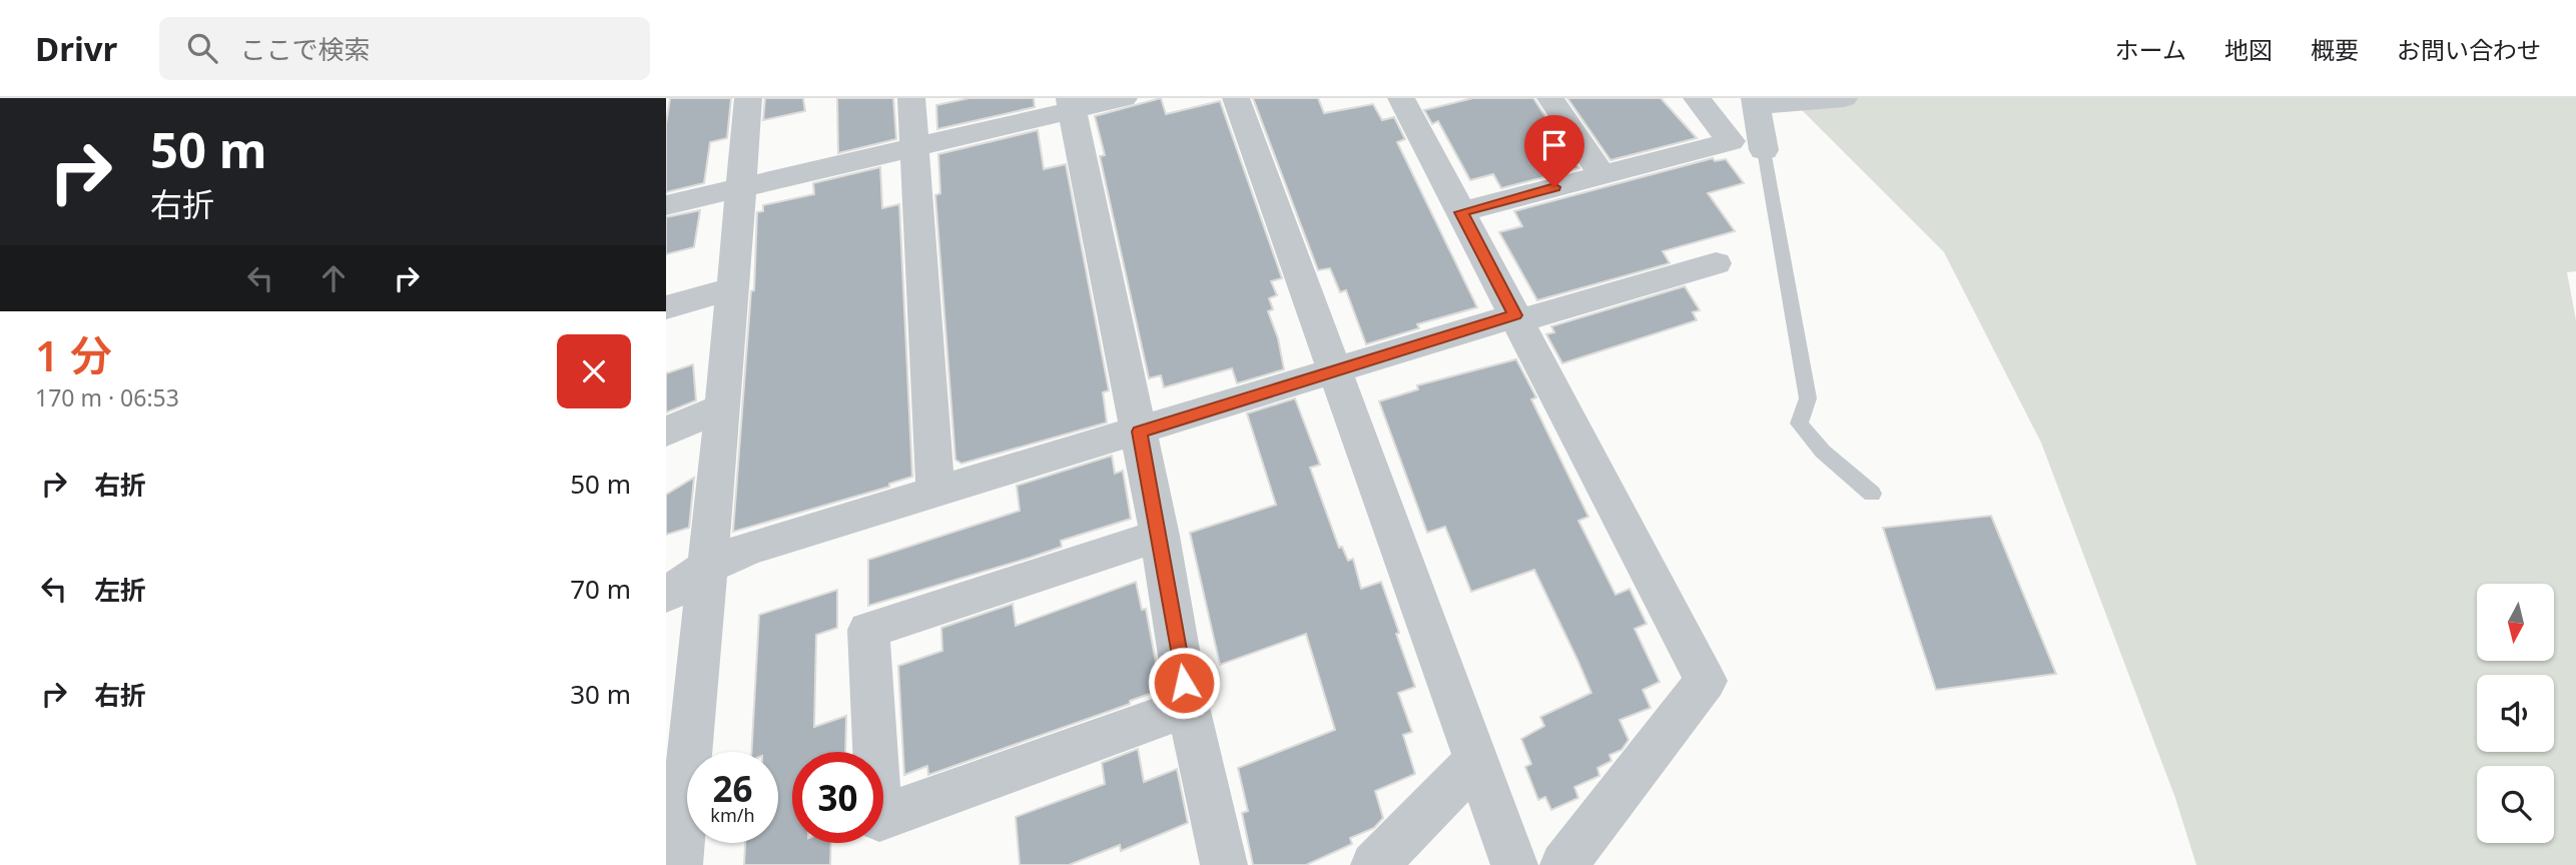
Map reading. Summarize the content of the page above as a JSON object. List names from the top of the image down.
{
  "north": "bottom",
  "page": {
    "header": "Drivr",
    "search": "ここで検索",
    "nav": [
      "ホーム",
      "地図",
      "概要",
      "お問い合わせ"
    ],
    "turn": ["50 m", "右折"],
    "heading": ["1 分", "170 m · 06:53"],
    "list": [
      {
        "name": "右折",
        "value": "50 m"
      },
      {
        "name": "左折",
        "value": "70 m"
      },
      {
        "name": "右折",
        "value": "30 m"
      }
    ],
    "speed": "26 km/h",
    "limit": "30"
  }
}
